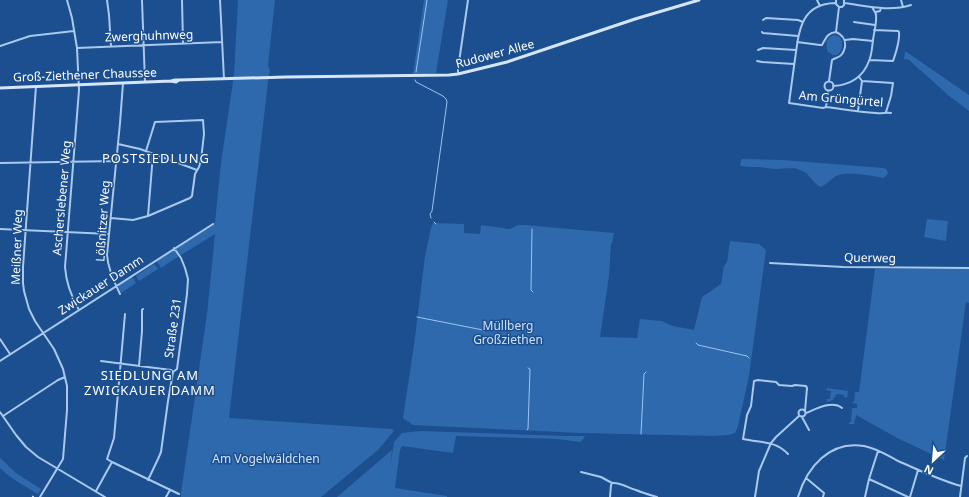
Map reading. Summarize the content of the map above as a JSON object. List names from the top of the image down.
{
  "streets": {
    "street": [
      "Zwerghuhnweg",
      "Rudower Allee",
      "Groß-Ziethener Chaussee",
      "Am Grüngürtel",
      "Ascherslebener Weg",
      "Lößnitzer Weg",
      "Meißner Weg",
      "Querweg",
      "Zwickauer Damm",
      "Straße 231"
    ]
  },
  "crossings": [
    ["Zwerghuhnweg", "Ascherslebener Weg"],
    ["Rudower Allee", "Groß-Ziethener Chaussee"],
    ["Groß-Ziethener Chaussee", "Ascherslebener Weg"],
    ["Groß-Ziethener Chaussee", "Lößnitzer Weg"],
    ["Groß-Ziethener Chaussee", "Meißner Weg"],
    ["Ascherslebener Weg", "Zwickauer Damm"],
    ["Lößnitzer Weg", "Zwickauer Damm"],
    ["Meißner Weg", "Zwickauer Damm"],
    ["Zwickauer Damm", "Straße 231"]
  ],
  "districts": ["POSTSIEDLUNG", "SIEDLUNG AM ZWICKAUER DAMM"],
  "parks": ["Müllberg Großziethen", "Am Vogelwäldchen"],
  "north": "bottom left"
}
